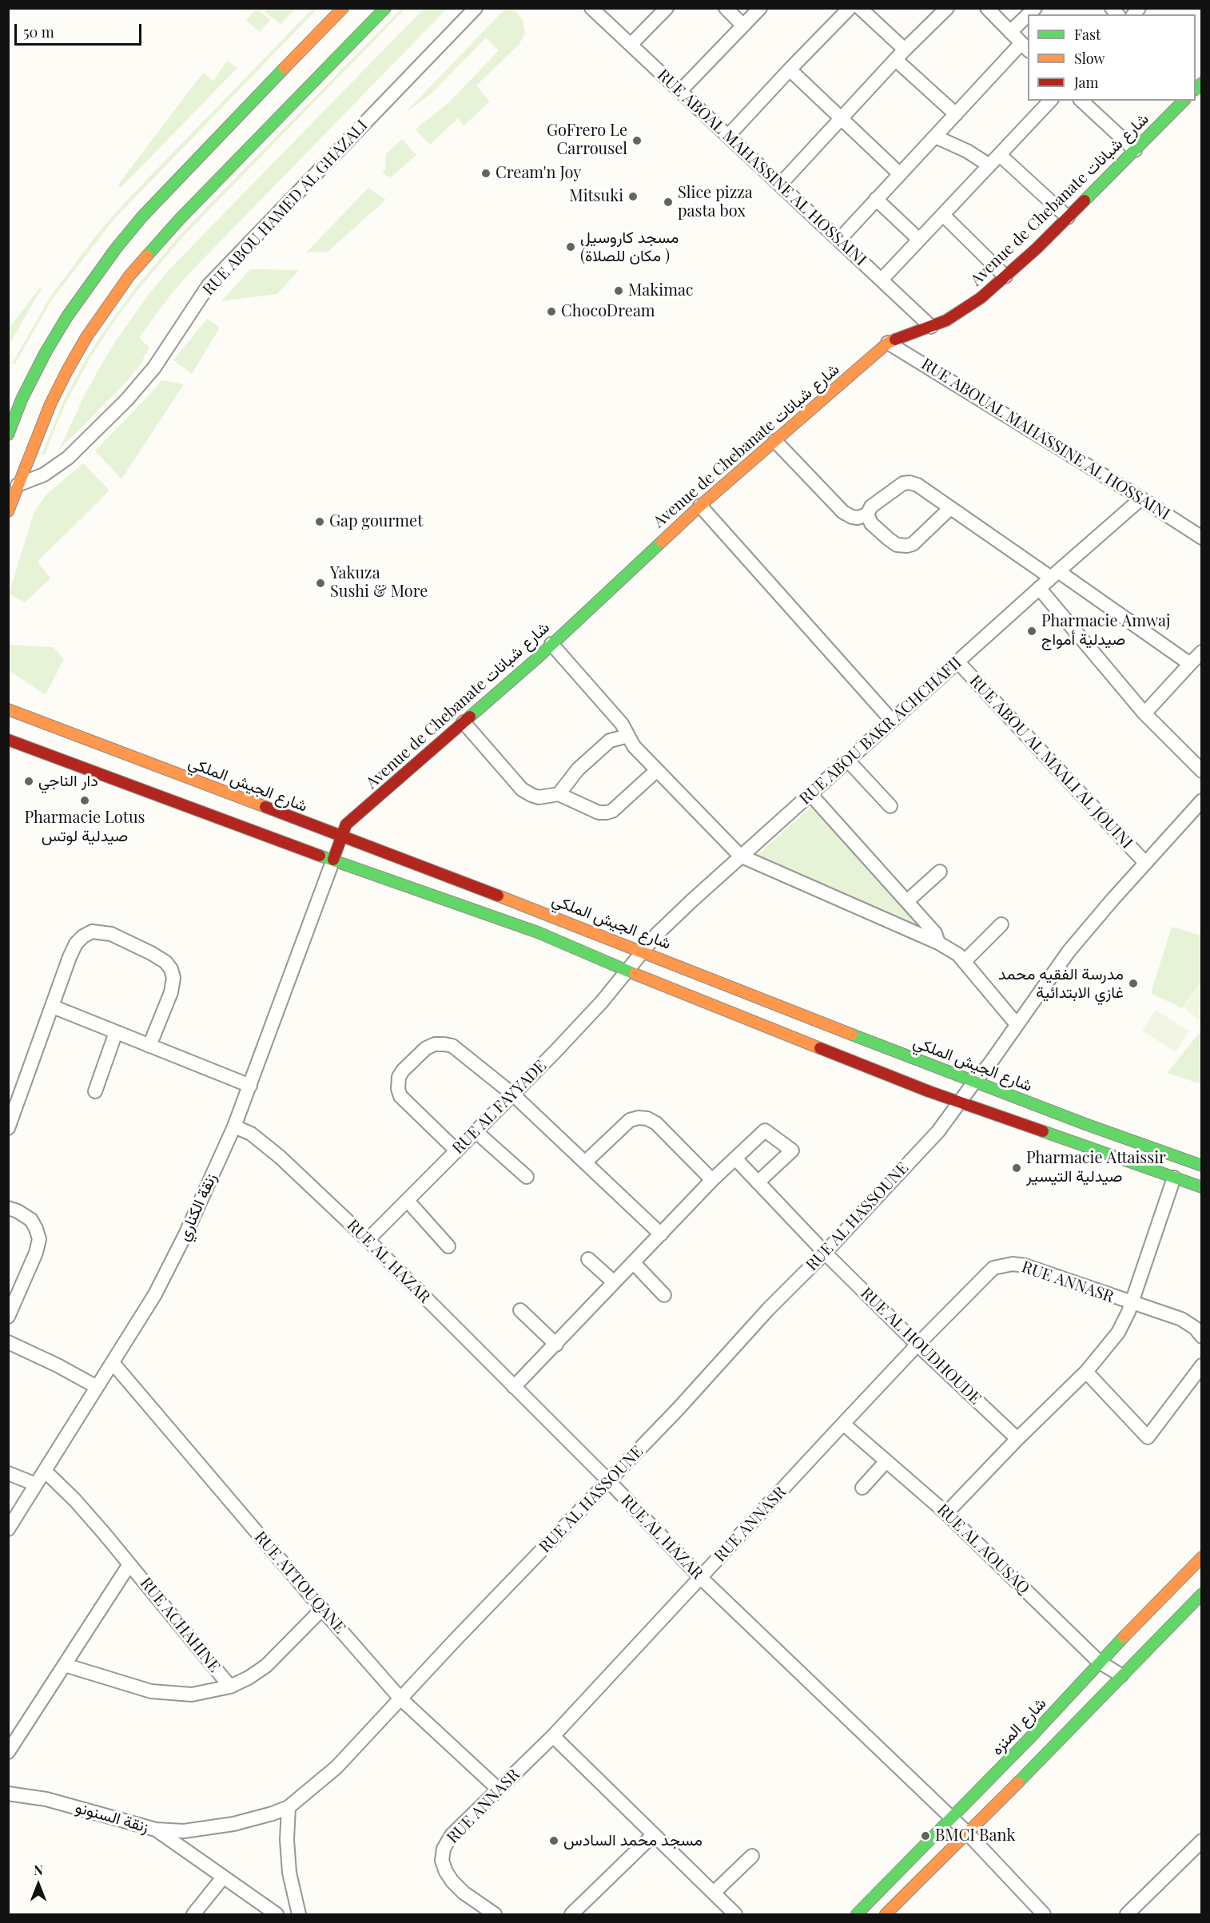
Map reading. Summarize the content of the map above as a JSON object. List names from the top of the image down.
{
  "streets": {
    "main road": ["Avenue de Chebanate شارع شبانات", "شارع الجيش الملكي", "شارع المنزه"],
    "street": [
      "RUE ABOAL MAHASSINE AL HOSSAINI",
      "RUE ABOU HAMED AL GHAZALI",
      "RUE ABOUAL MAHASSINE AL HOSSAINI",
      "RUE ABOU BAKR ACHCHAFII",
      "RUE ABOU AL MAALI AL JOUINI",
      "RUE AL FAYYADE",
      "زنقة الكناري",
      "RUE AL HASSOUNE",
      "RUE AL HAZAR",
      "RUE ANNASR",
      "RUE AL HOUDHOUDE",
      "RUE AL AOUSAQ",
      "RUE ATTOUQANE",
      "RUE ACHAHINE",
      "زنقة السنونو"
    ]
  },
  "crossings": [
    ["RUE ABOAL MAHASSINE AL HOSSAINI", "Avenue de Chebanate شارع شبانات"],
    ["Avenue de Chebanate شارع شبانات", "RUE ABOUAL MAHASSINE AL HOSSAINI"],
    ["Avenue de Chebanate شارع شبانات", "شارع الجيش الملكي"],
    ["Avenue de Chebanate شارع شبانات", "زنقة الكناري"],
    ["RUE ABOUAL MAHASSINE AL HOSSAINI", "RUE ABOU BAKR ACHCHAFII"],
    ["RUE ABOU BAKR ACHCHAFII", "RUE ABOU AL MAALI AL JOUINI"],
    ["RUE ABOU BAKR ACHCHAFII", "شارع الجيش الملكي"],
    ["RUE ABOU BAKR ACHCHAFII", "RUE AL FAYYADE"],
    ["RUE ABOU AL MAALI AL JOUINI", "RUE AL HASSOUNE"],
    ["شارع الجيش الملكي", "RUE AL HASSOUNE"],
    ["RUE AL FAYYADE", "RUE AL HAZAR"],
    ["زنقة الكناري", "RUE AL HAZAR"],
    ["زنقة الكناري", "RUE ATTOUQANE"],
    ["زنقة الكناري", "RUE ACHAHINE"],
    ["RUE AL HASSOUNE", "RUE AL HAZAR"],
    ["RUE AL HASSOUNE", "RUE AL HOUDHOUDE"],
    ["RUE AL HASSOUNE", "RUE ATTOUQANE"],
    ["RUE AL HASSOUNE", "زنقة السنونو"],
    ["RUE AL HAZAR", "RUE ANNASR"],
    ["RUE AL HAZAR", "شارع المنزه"],
    ["RUE ANNASR", "RUE AL HOUDHOUDE"],
    ["RUE ANNASR", "RUE AL AOUSAQ"],
    ["RUE ANNASR", "RUE ATTOUQANE"],
    ["RUE AL AOUSAQ", "شارع المنزه"],
    ["RUE ATTOUQANE", "RUE ACHAHINE"]
  ],
  "places": [
    "GoFrero Le Carrousel",
    "Cream'n Joy",
    "Mitsuki",
    "Slice pizza pasta box",
    "مسجد كاروسيل (مكان للصلاة )",
    "Makimac",
    "ChocoDream",
    "Gap gourmet",
    "Yakuza Sushi & More",
    "Pharmacie Amwaj صيدلية أمواج",
    "دار الناجي",
    "Pharmacie Lotus صيدلية لوتس",
    "مدرسة الفقيه محمد غازي الابتدائية",
    "Pharmacie Attaissir صيدلية التيسير",
    "BMCI Bank",
    "مسجد محمد السادس"
  ],
  "legend": ["Fast", "Slow", "Jam"],
  "scale_bar": "50 m",
  "north": "top"
}
